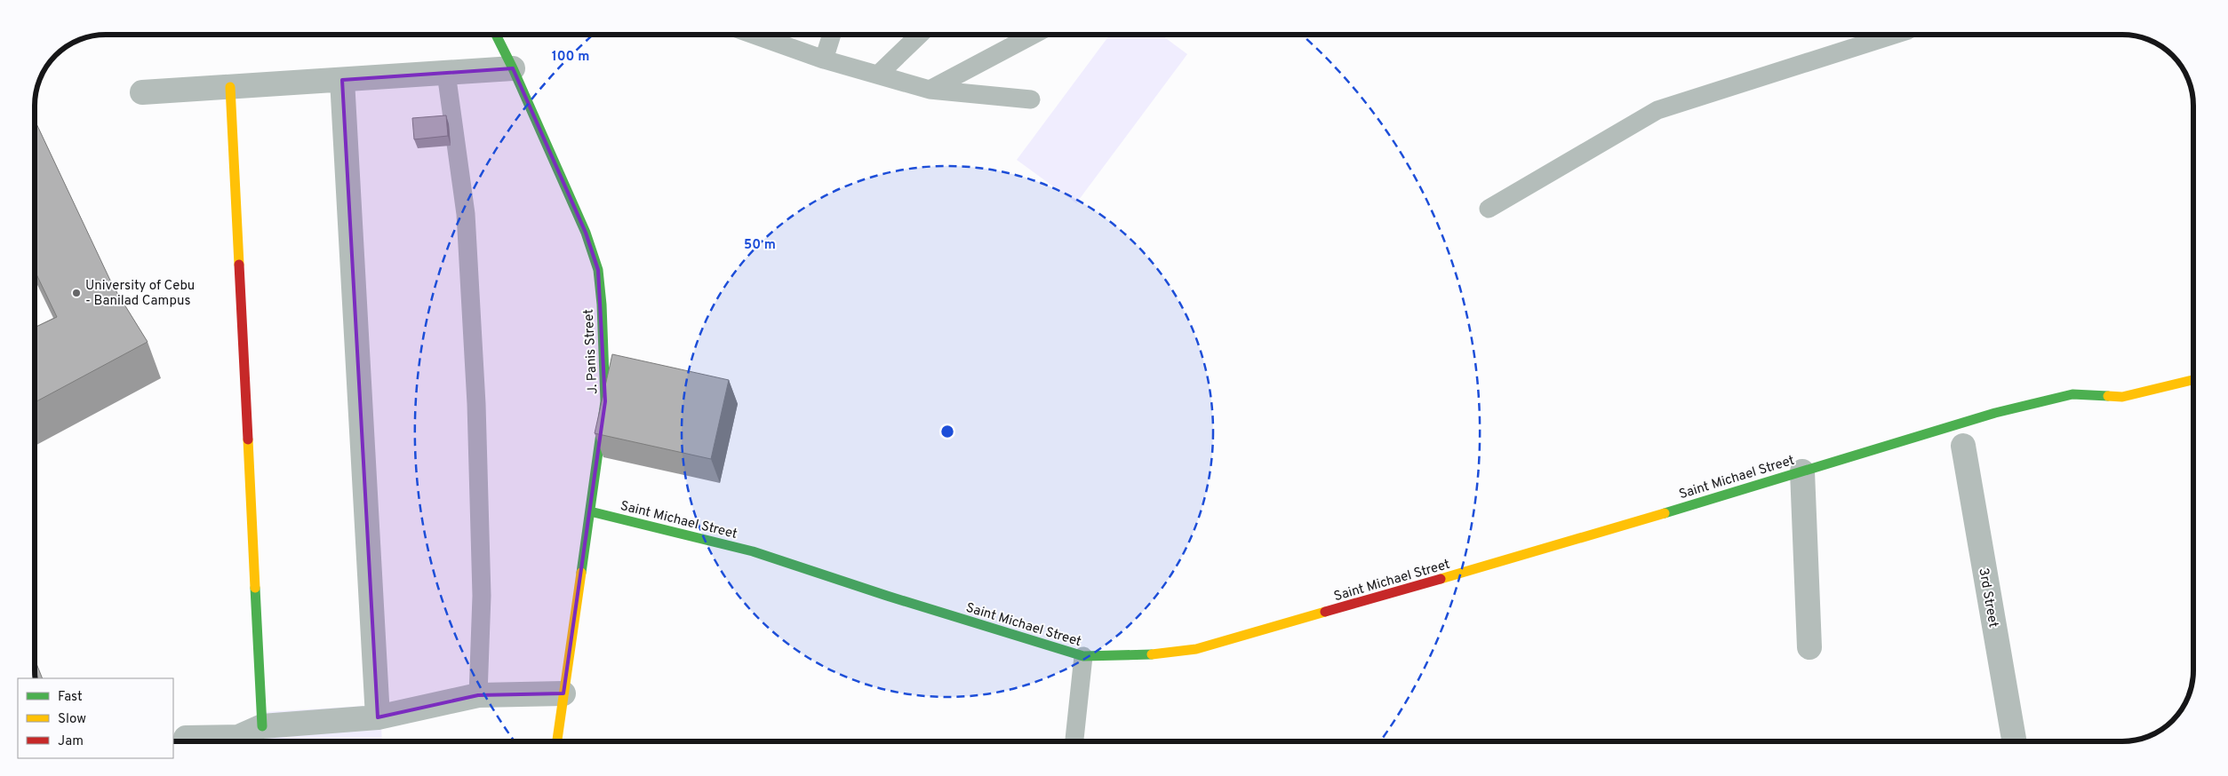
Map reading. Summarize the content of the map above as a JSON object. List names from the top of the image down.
{
  "streets": {
    "street": ["J. Panis Street", "Saint Michael Street", "3rd Street"]
  },
  "crossings": [
    ["J. Panis Street", "Saint Michael Street"]
  ],
  "places": ["University of Cebu - Banilad Campus"],
  "legend": ["Fast", "Slow", "Jam"],
  "rings": ["100 m", "50 m"]
}
